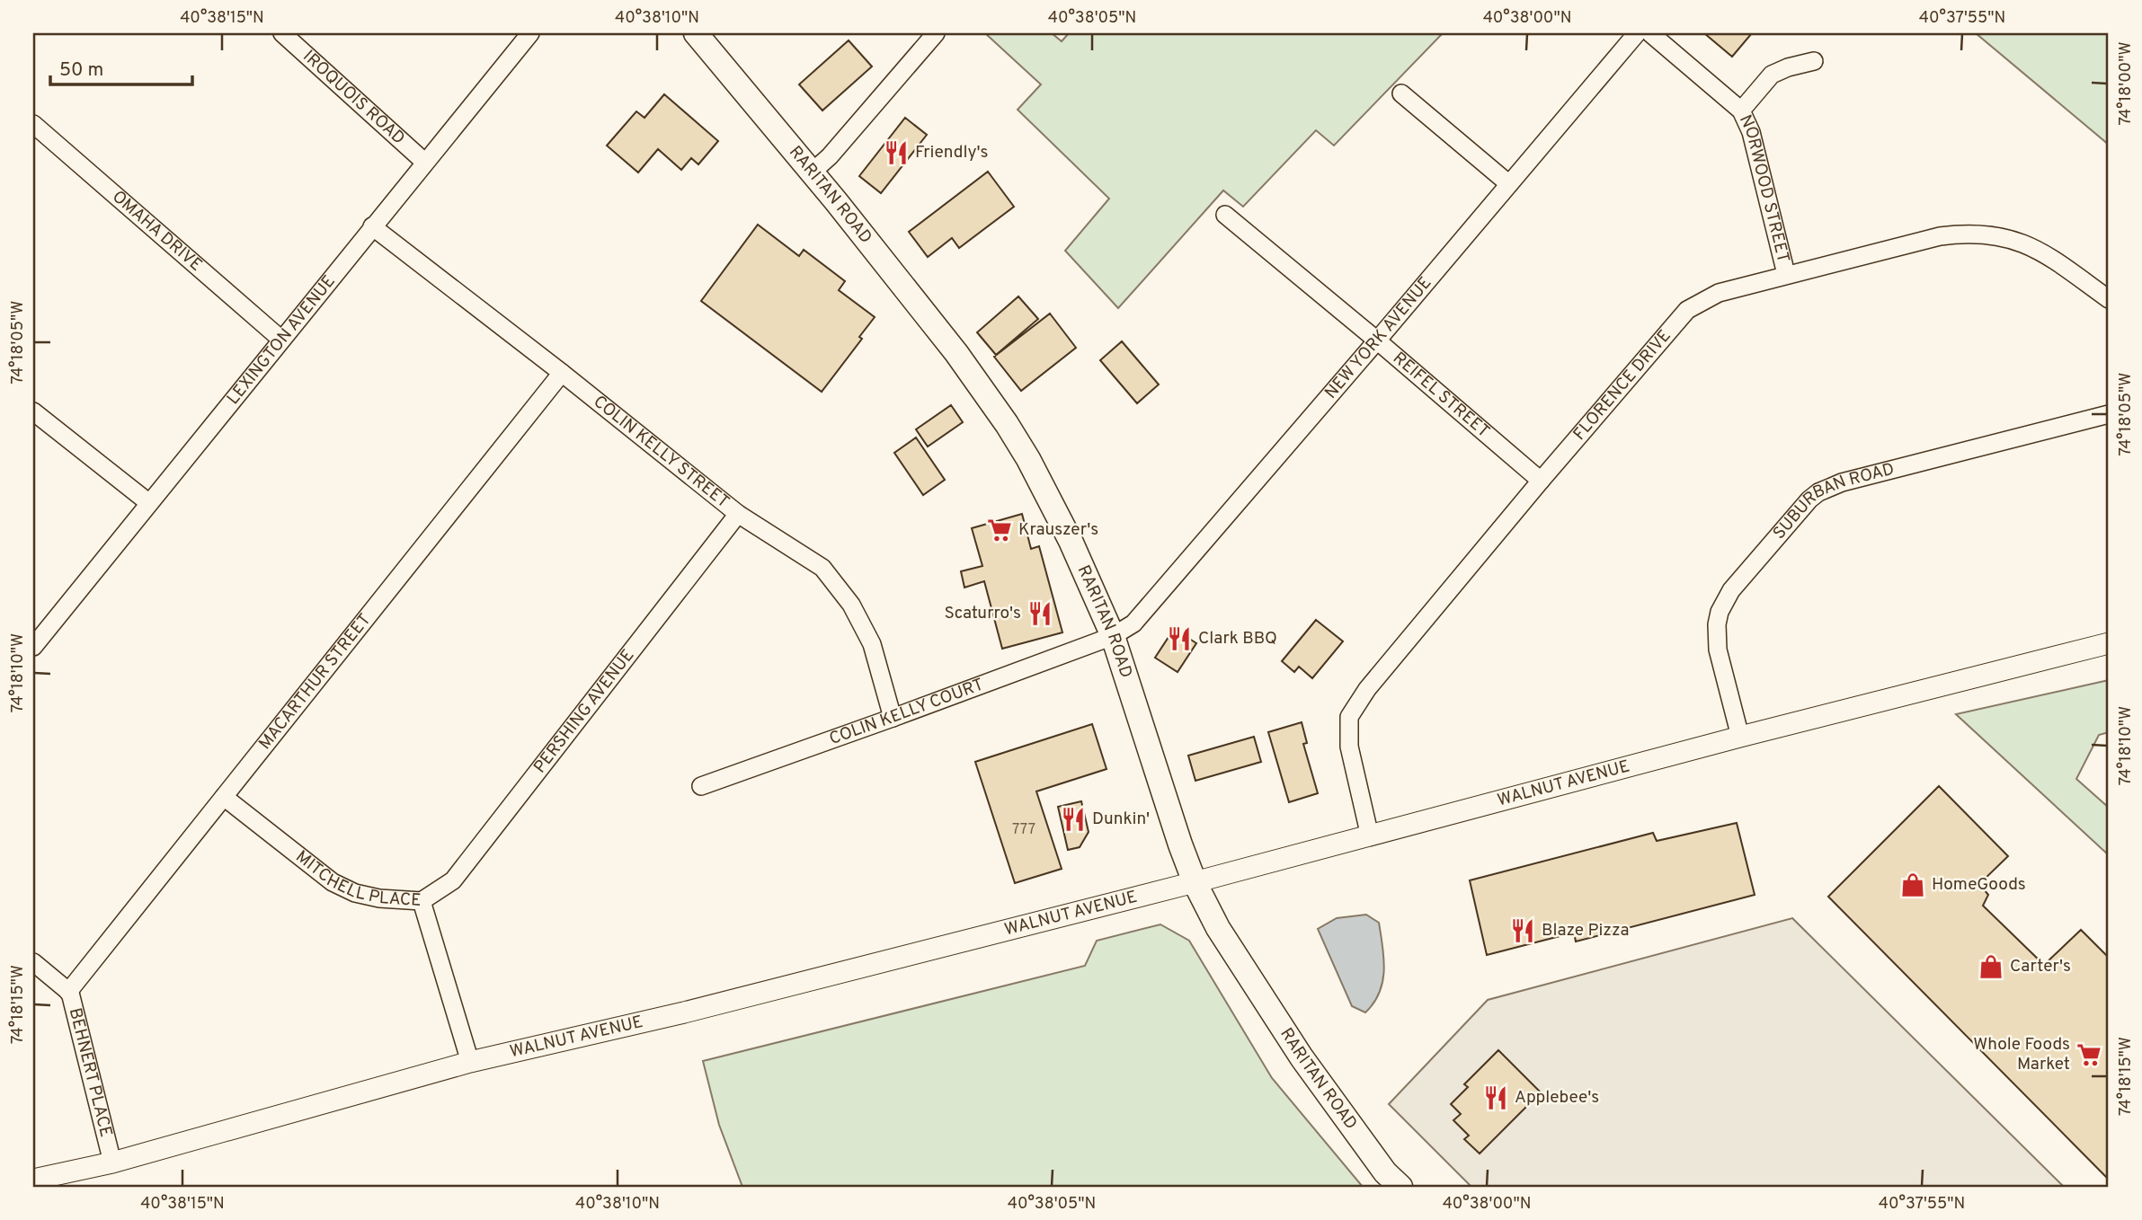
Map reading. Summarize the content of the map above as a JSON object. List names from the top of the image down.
{
  "streets": {
    "main road": ["RARITAN ROAD"],
    "street": [
      "IROQUOIS ROAD",
      "NORWOOD STREET",
      "OMAHA DRIVE",
      "NEW YORK AVENUE",
      "LEXINGTON AVENUE",
      "FLORENCE DRIVE",
      "REIFEL STREET",
      "COLIN KELLY STREET",
      "SUBURBAN ROAD",
      "MACARTHUR STREET",
      "PERSHING AVENUE",
      "COLIN KELLY COURT",
      "WALNUT AVENUE",
      "MITCHELL PLACE",
      "BEHNERT PLACE"
    ]
  },
  "crossings": [
    ["IROQUOIS ROAD", "LEXINGTON AVENUE"],
    ["NORWOOD STREET", "FLORENCE DRIVE"],
    ["RARITAN ROAD", "NEW YORK AVENUE"],
    ["RARITAN ROAD", "COLIN KELLY COURT"],
    ["RARITAN ROAD", "WALNUT AVENUE"],
    ["OMAHA DRIVE", "LEXINGTON AVENUE"],
    ["NEW YORK AVENUE", "REIFEL STREET"],
    ["NEW YORK AVENUE", "COLIN KELLY COURT"],
    ["LEXINGTON AVENUE", "COLIN KELLY STREET"],
    ["FLORENCE DRIVE", "REIFEL STREET"],
    ["FLORENCE DRIVE", "WALNUT AVENUE"],
    ["COLIN KELLY STREET", "MACARTHUR STREET"],
    ["COLIN KELLY STREET", "PERSHING AVENUE"],
    ["COLIN KELLY STREET", "COLIN KELLY COURT"],
    ["SUBURBAN ROAD", "WALNUT AVENUE"],
    ["MACARTHUR STREET", "MITCHELL PLACE"],
    ["MACARTHUR STREET", "BEHNERT PLACE"],
    ["PERSHING AVENUE", "MITCHELL PLACE"],
    ["WALNUT AVENUE", "MITCHELL PLACE"],
    ["WALNUT AVENUE", "BEHNERT PLACE"]
  ],
  "places": {
    "restaurant": [
      "Friendly's",
      "Scaturro's",
      "Clark BBQ",
      "Dunkin'",
      "Blaze Pizza",
      "Applebee's"
    ],
    "supermarket": ["Krauszer's", "Whole Foods Market"],
    "shop": ["HomeGoods", "Carter's"]
  },
  "house_numbers": ["777"],
  "scale_bar": "50 m",
  "coordinates": [
    "40°38'15\"N",
    "40°38'10\"N",
    "40°38'05\"N",
    "40°38'00\"N",
    "40°37'55\"N",
    "74°18'00\"W",
    "74°18'05\"W",
    "74°18'10\"W",
    "74°18'15\"W"
  ]
}
